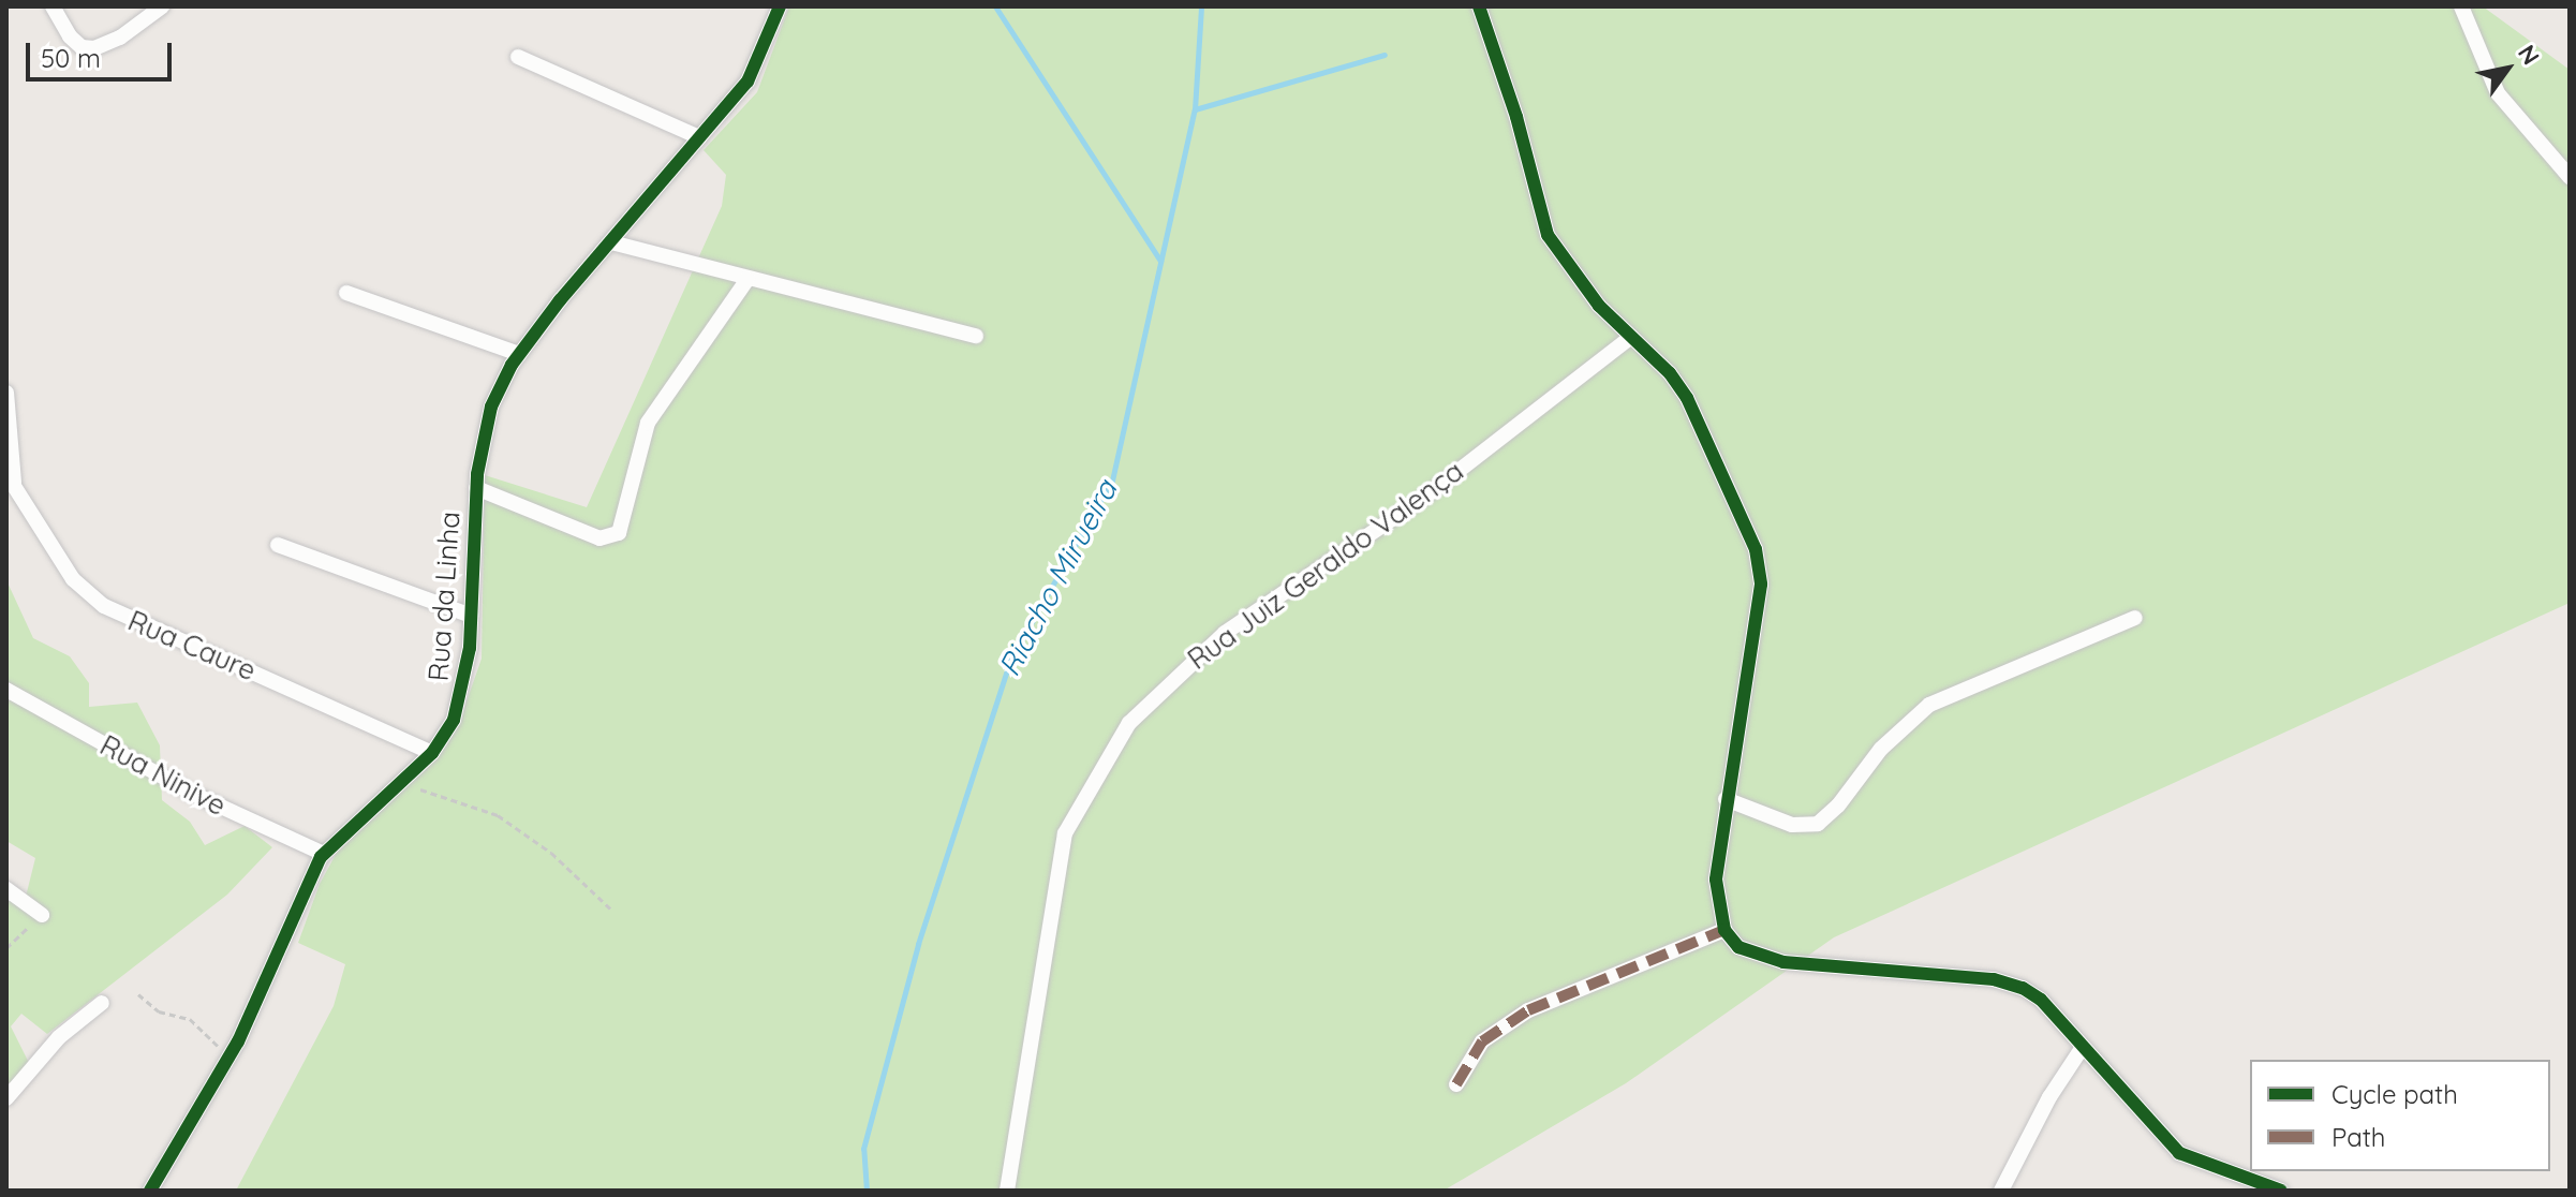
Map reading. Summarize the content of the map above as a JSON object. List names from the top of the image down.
{
  "streets": {
    "street": [
      "Rua Juiz Geraldo Valença",
      "Rua da Linha",
      "Rua Caure",
      "Rua Ninive"
    ]
  },
  "crossings": [
    ["Rua da Linha", "Rua Caure"],
    ["Rua da Linha", "Rua Ninive"]
  ],
  "water": ["Riacho Mirueira"],
  "legend": ["Cycle path", "Path"],
  "scale_bar": "50 m",
  "north": "top right"
}
